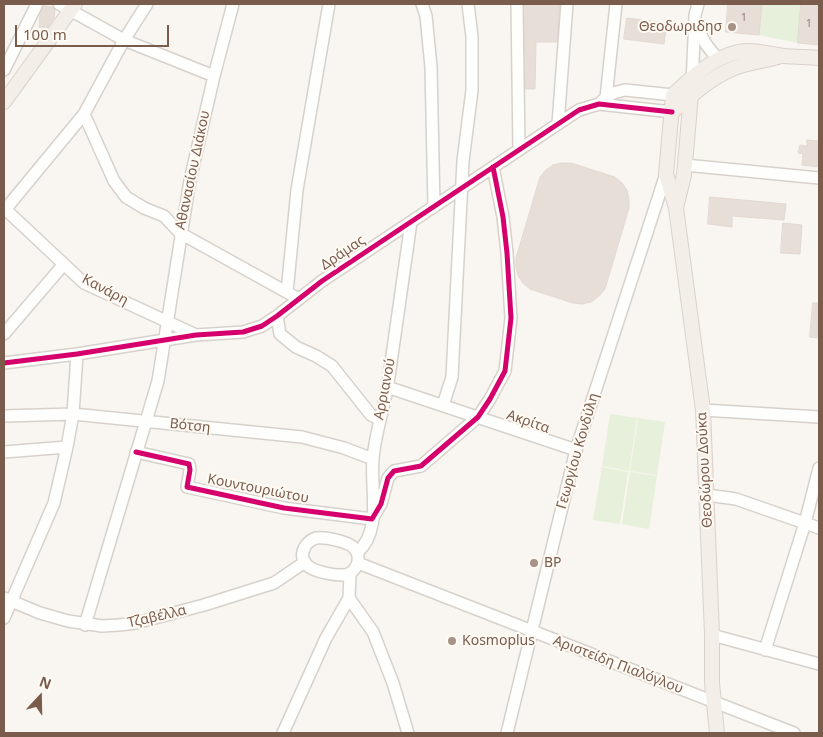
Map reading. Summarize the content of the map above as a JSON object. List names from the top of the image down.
{
  "streets": {
    "main road": ["Θεοδώρου Δούκα"],
    "street": [
      "Αθανασίου Διάκου",
      "Δράμας",
      "Κανάρη",
      "Αρριανού",
      "Ακρίτα",
      "Βότση",
      "Γεωργίου Κονδύλη",
      "Κουντουριώτου",
      "Τζαβέλλα",
      "Αριστείδη Πιαλόγλου"
    ]
  },
  "crossings": [
    ["Αθανασίου Διάκου", "Δράμας"],
    ["Αθανασίου Διάκου", "Κανάρη"],
    ["Δράμας", "Κανάρη"],
    ["Δράμας", "Αρριανού"],
    ["Δράμας", "Θεοδώρου Δούκα"],
    ["Αρριανού", "Ακρίτα"],
    ["Αρριανού", "Βότση"],
    ["Αρριανού", "Κουντουριώτου"],
    ["Αρριανού", "Τζαβέλλα"],
    ["Αρριανού", "Αριστείδη Πιαλόγλου"],
    ["Ακρίτα", "Γεωργίου Κονδύλη"],
    ["Γεωργίου Κονδύλη", "Θεοδώρου Δούκα"],
    ["Γεωργίου Κονδύλη", "Αριστείδη Πιαλόγλου"],
    ["Θεοδώρου Δούκα", "Αριστείδη Πιαλόγλου"],
    ["Τζαβέλλα", "Αριστείδη Πιαλόγλου"]
  ],
  "places": ["Θεοδωριδησ", "BP", "Kosmoplus"],
  "house_numbers": ["1", "1"],
  "scale_bar": "100 m",
  "north": "top"
}
